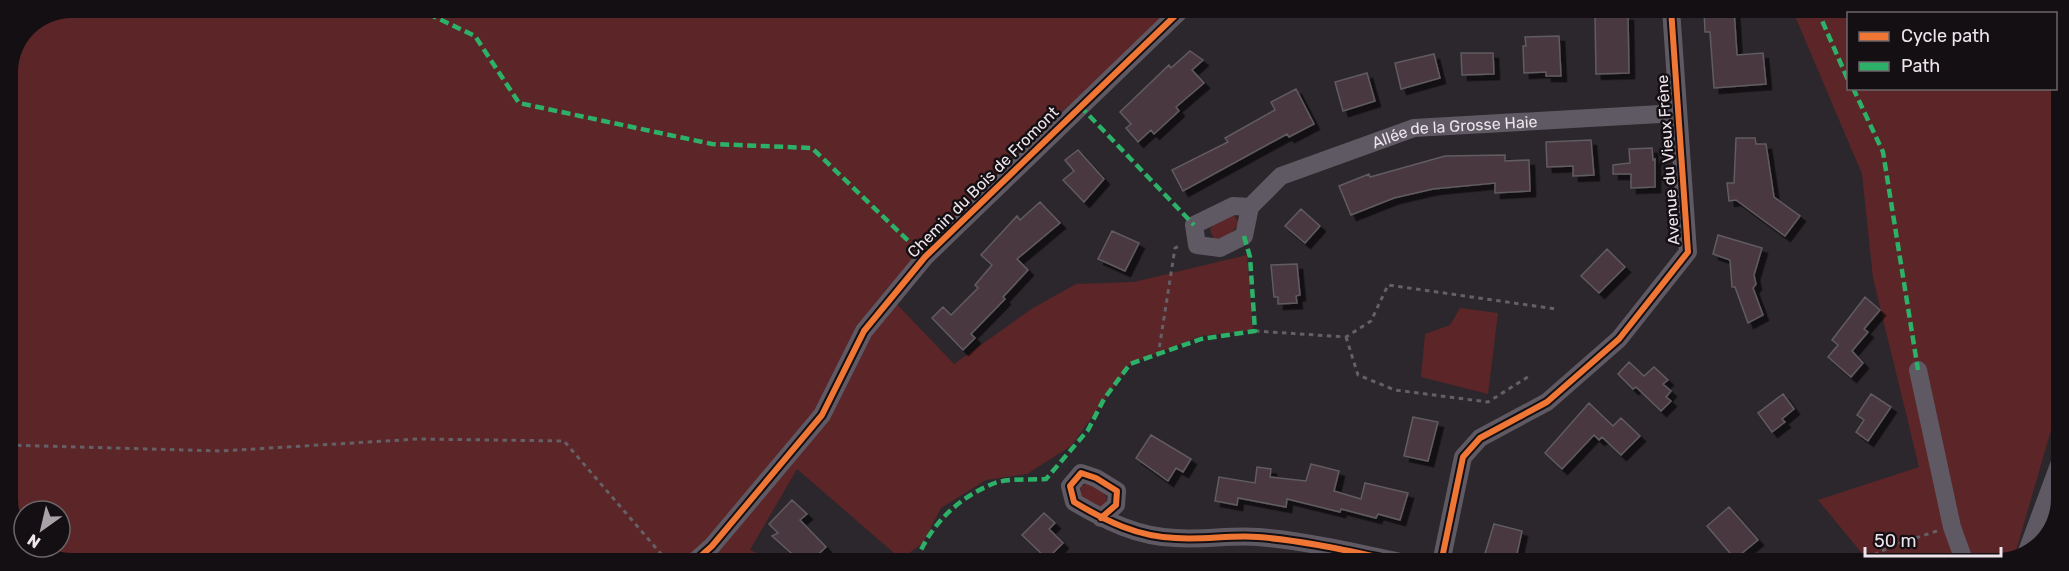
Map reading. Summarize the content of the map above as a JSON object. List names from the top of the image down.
{
  "streets": {
    "street": ["Allée de la Grosse Haie", "Avenue du Vieux Frêne", "Chemin du Bois de Fromont"]
  },
  "crossings": [
    ["Allée de la Grosse Haie", "Avenue du Vieux Frêne"]
  ],
  "legend": ["Cycle path", "Path"],
  "scale_bar": "50 m",
  "north": "bottom left"
}
